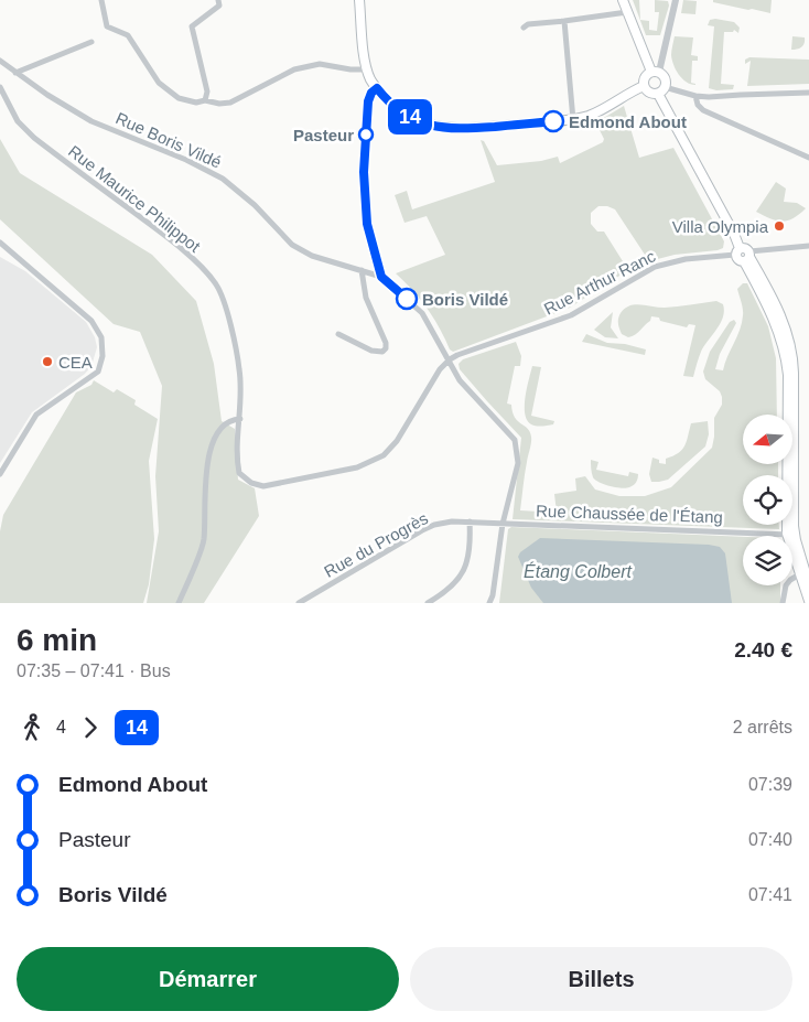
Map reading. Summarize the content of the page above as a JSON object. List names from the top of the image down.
{
  "streets": {
    "street": [
      "Rue Boris Vildé",
      "Rue Maurice Philippot",
      "Rue Arthur Ranc",
      "Rue Chaussée de l'Étang",
      "Rue du Progrès"
    ]
  },
  "crossings": [
    ["Rue Maurice Philippot", "Rue Arthur Ranc"],
    ["Rue Chaussée de l'Étang", "Rue du Progrès"]
  ],
  "water": ["Étang Colbert"],
  "places": [
    "Edmond About",
    "Pasteur",
    "Villa Olympia",
    "Boris Vildé",
    "CEA"
  ],
  "lines": ["bus line 14"],
  "north": "left",
  "page": {
    "on_map": "14",
    "heading": ["6 min", "07:35 – 07:41 · Bus", "2.40 €"],
    "legs": ["4", "14", "2 arrêts"],
    "list": [
      {
        "name": "Edmond About",
        "value": "07:39"
      },
      {
        "name": "Pasteur",
        "value": "07:40"
      },
      {
        "name": "Boris Vildé",
        "value": "07:41"
      }
    ],
    "buttons": ["Démarrer", "Billets"]
  }
}
